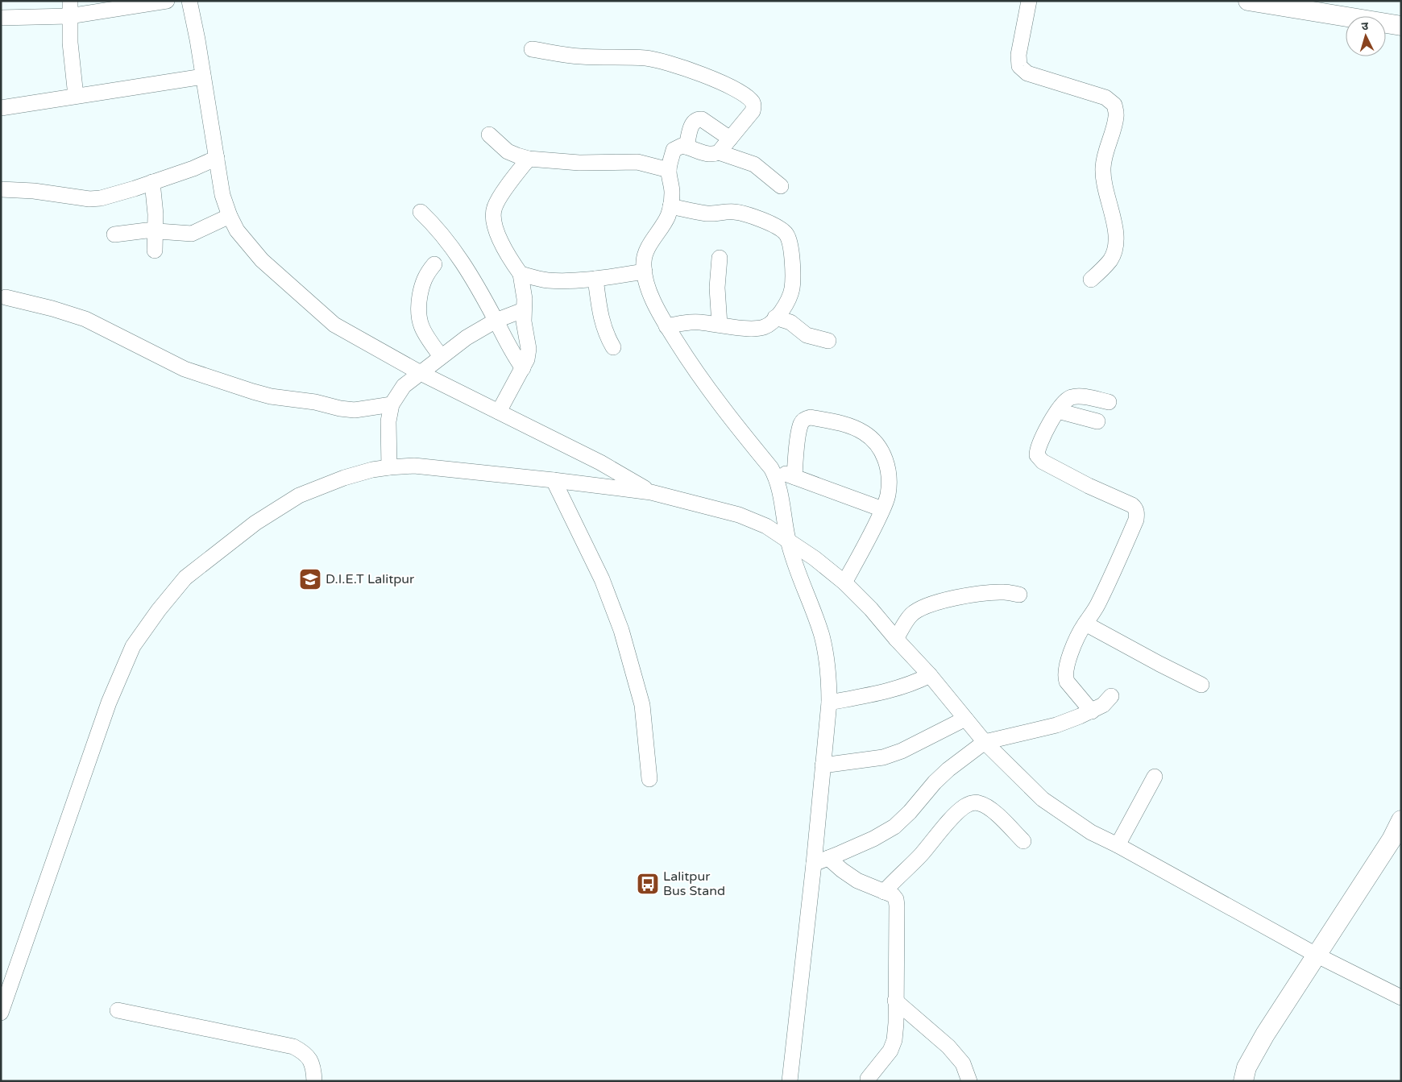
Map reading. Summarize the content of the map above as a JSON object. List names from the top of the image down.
{
  "places": {
    "school or university": ["D.I.E.T Lalitpur"],
    "bus stop": ["Lalitpur Bus Stand"]
  },
  "north": "top"
}
